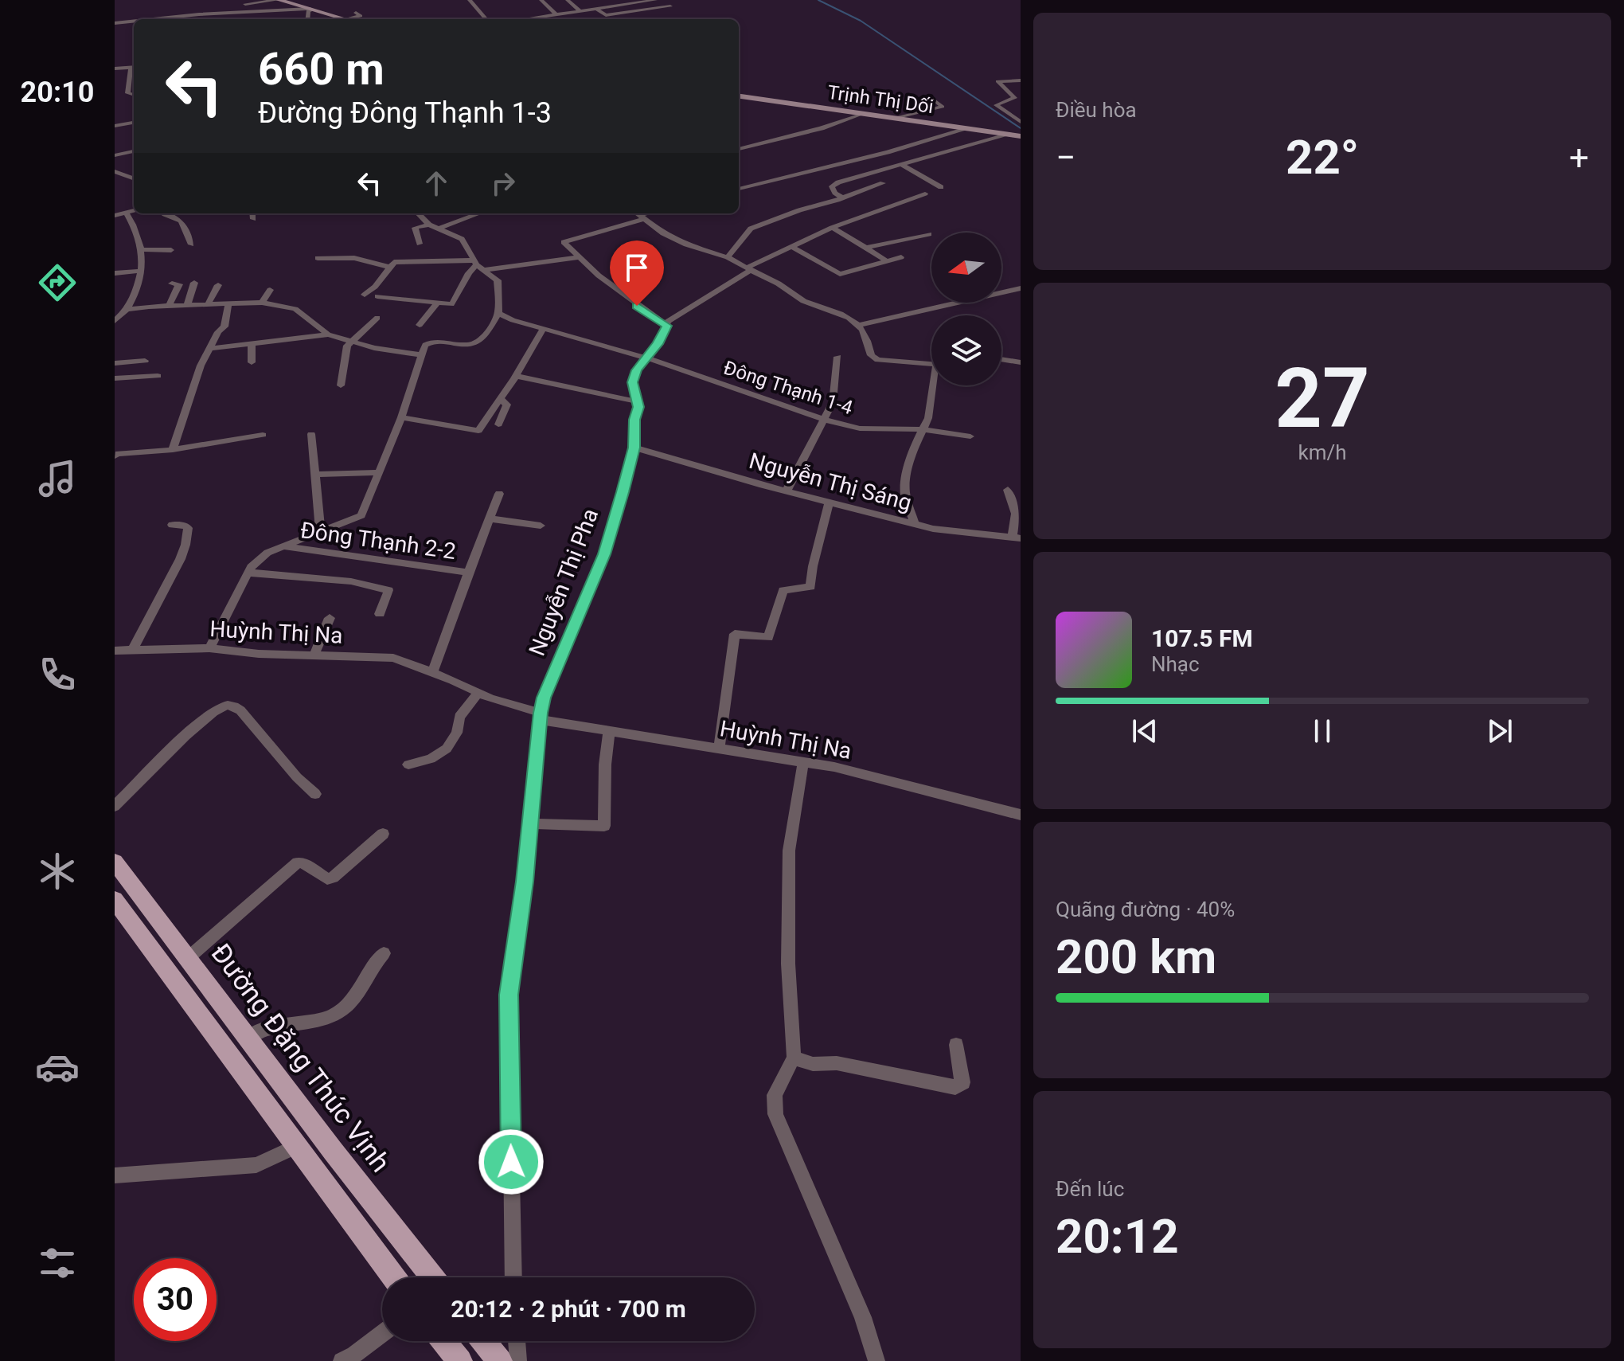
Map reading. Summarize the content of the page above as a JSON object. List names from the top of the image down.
{
  "streets": {
    "main road": ["Trịnh Thị Dối", "Đường Đặng Thúc Vịnh"],
    "street": [
      "Đông Thạnh 1-4",
      "Nguyễn Thị Sáng",
      "Đông Thạnh 2-2",
      "Nguyễn Thị Pha",
      "Huỳnh Thị Na"
    ]
  },
  "crossings": [
    ["Đông Thạnh 1-4", "Nguyễn Thị Pha"],
    ["Nguyễn Thị Sáng", "Nguyễn Thị Pha"],
    ["Nguyễn Thị Pha", "Huỳnh Thị Na"]
  ],
  "north": "left",
  "page": {
    "tabs": "20:10",
    "tile": [
      "Điều hòa",
      ["27", "km/h"],
      ["Quãng đường · 40%", "200 km"],
      ["Đến lúc", "20:12"]
    ],
    "turn": ["660 m", "Đường Đông Thạnh 1-3"],
    "heat": ["−", "22°", "+"],
    "song": ["107.5 FM", "Nhạc"],
    "limit": "30",
    "trip": "20:12 · 2 phút · 700 m"
  }
}
